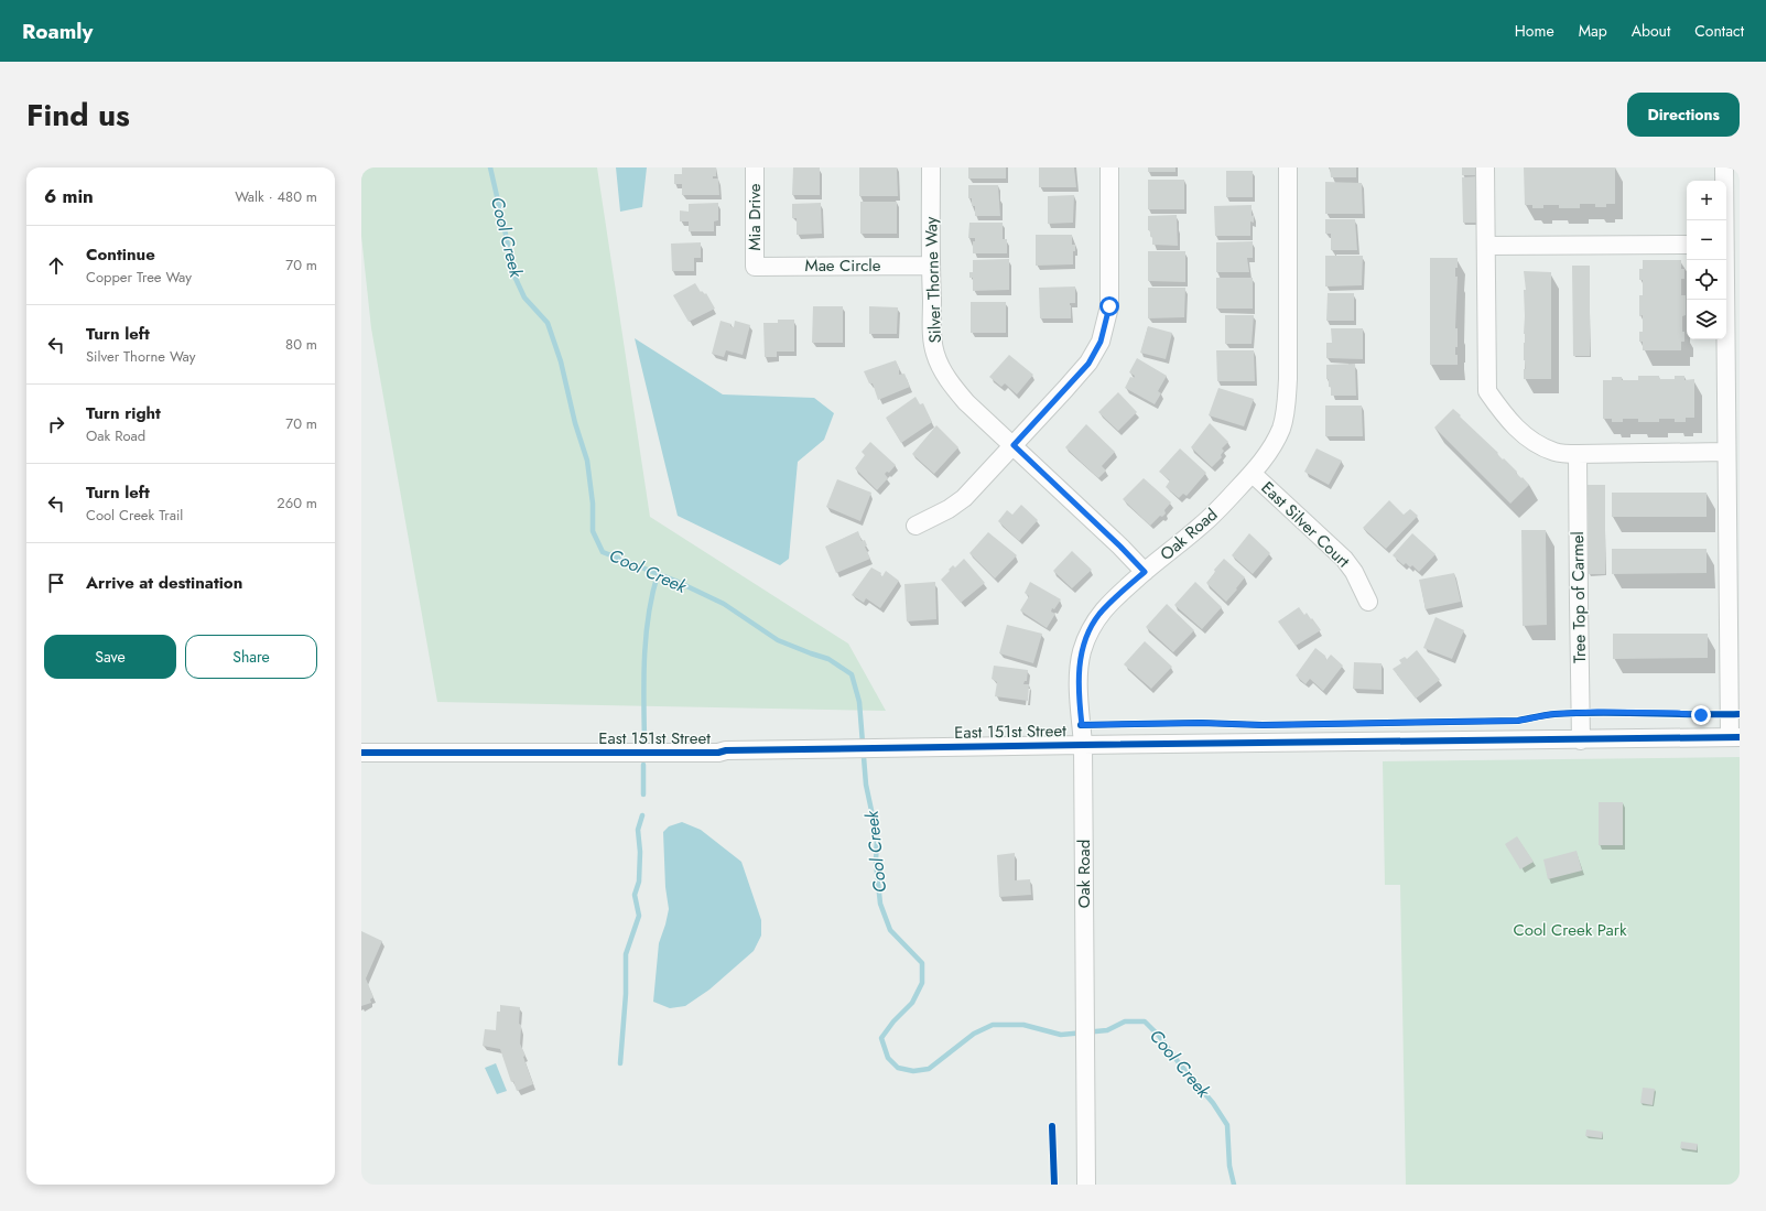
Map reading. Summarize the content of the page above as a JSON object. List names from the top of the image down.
{
  "streets": {
    "street": [
      "Mia Drive",
      "Mae Circle",
      "Silver Thorne Way",
      "East Silver Court",
      "Oak Road",
      "Tree Top of Carmel",
      "East 151st Street"
    ]
  },
  "crossings": [
    ["Mia Drive", "Mae Circle"],
    ["Mae Circle", "Silver Thorne Way"],
    ["Silver Thorne Way", "Oak Road"],
    ["East Silver Court", "Oak Road"],
    ["Oak Road", "East 151st Street"],
    ["Tree Top of Carmel", "East 151st Street"]
  ],
  "water": ["Cool Creek"],
  "parks": ["Cool Creek Park"],
  "page": {
    "header": "Roamly",
    "nav": [
      "Home",
      "Map",
      "About",
      "Contact"
    ],
    "title": "Find us",
    "buttons": [
      "Directions",
      ["Save", "Share"]
    ],
    "heading": ["6 min", "Walk · 480 m"],
    "map_buttons": ["+", "−"],
    "list": [
      ["Continue", "Copper Tree Way", "70 m"],
      ["Turn left", "Silver Thorne Way", "80 m"],
      ["Turn right", "Oak Road", "70 m"],
      ["Turn left", "Cool Creek Trail", "260 m"],
      "Arrive at destination"
    ]
  }
}
